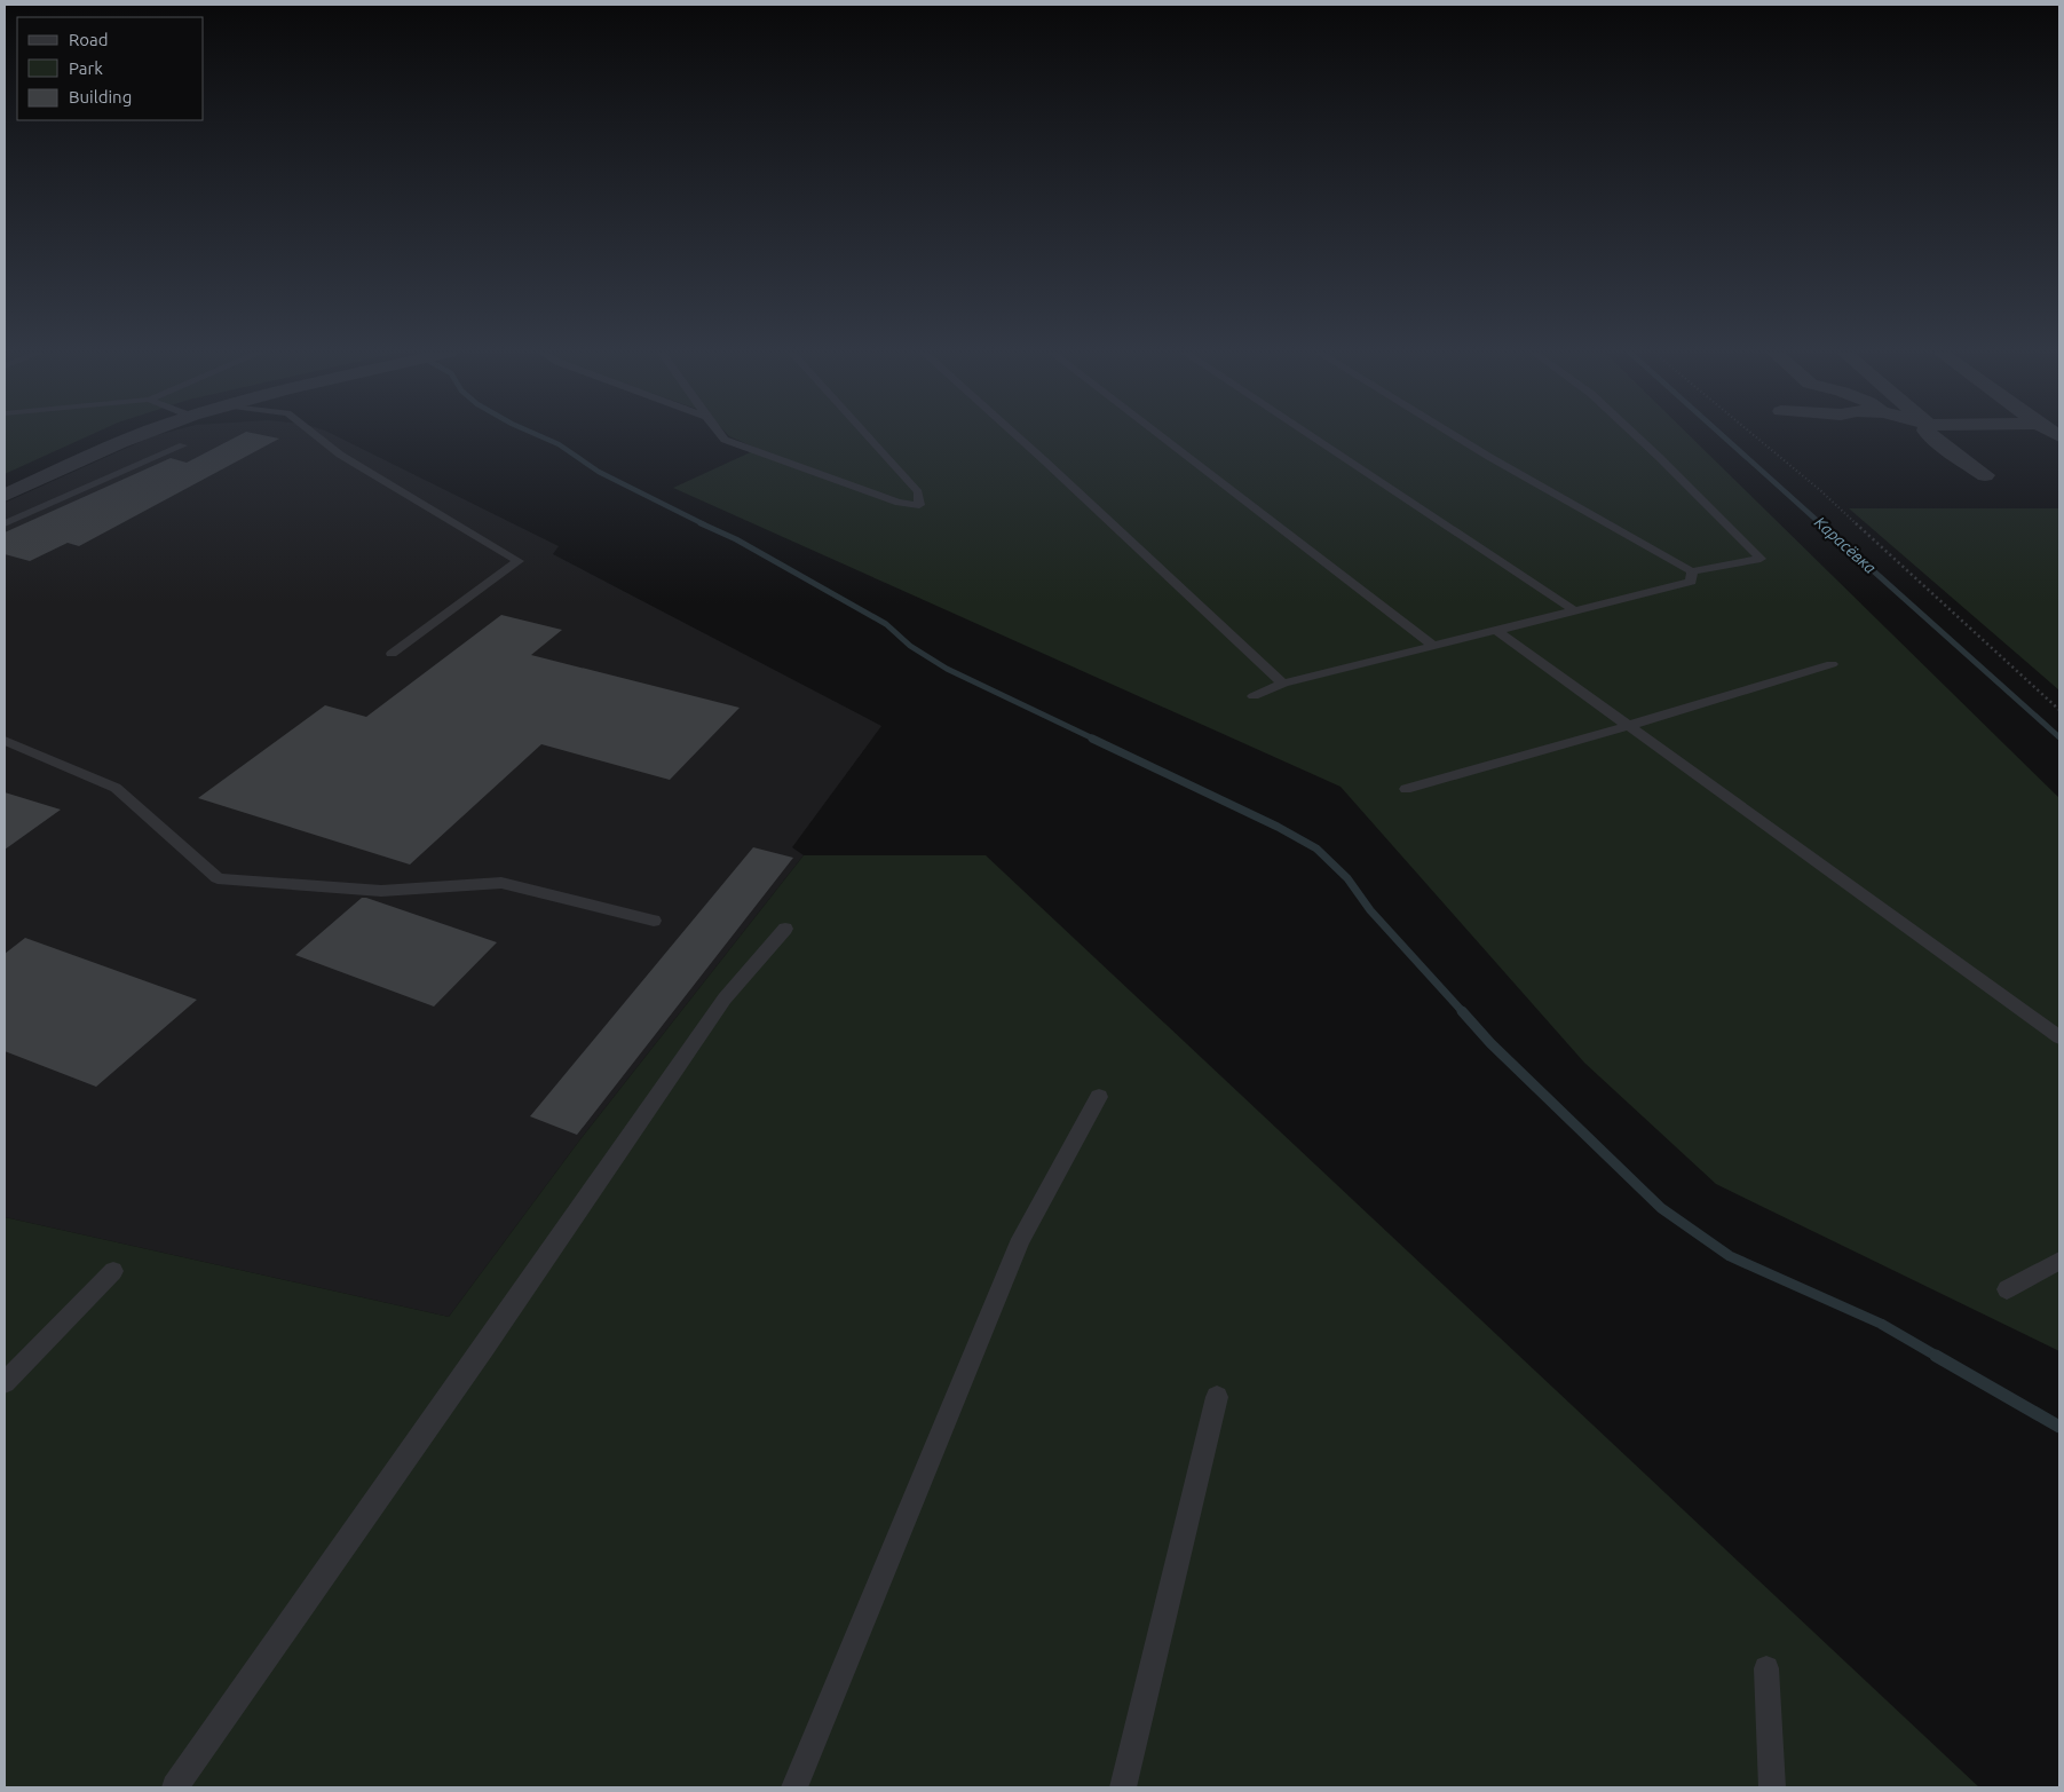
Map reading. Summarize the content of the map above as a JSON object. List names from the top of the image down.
{
  "water": ["Карасёвка"],
  "legend": ["Road", "Park", "Building"]
}
